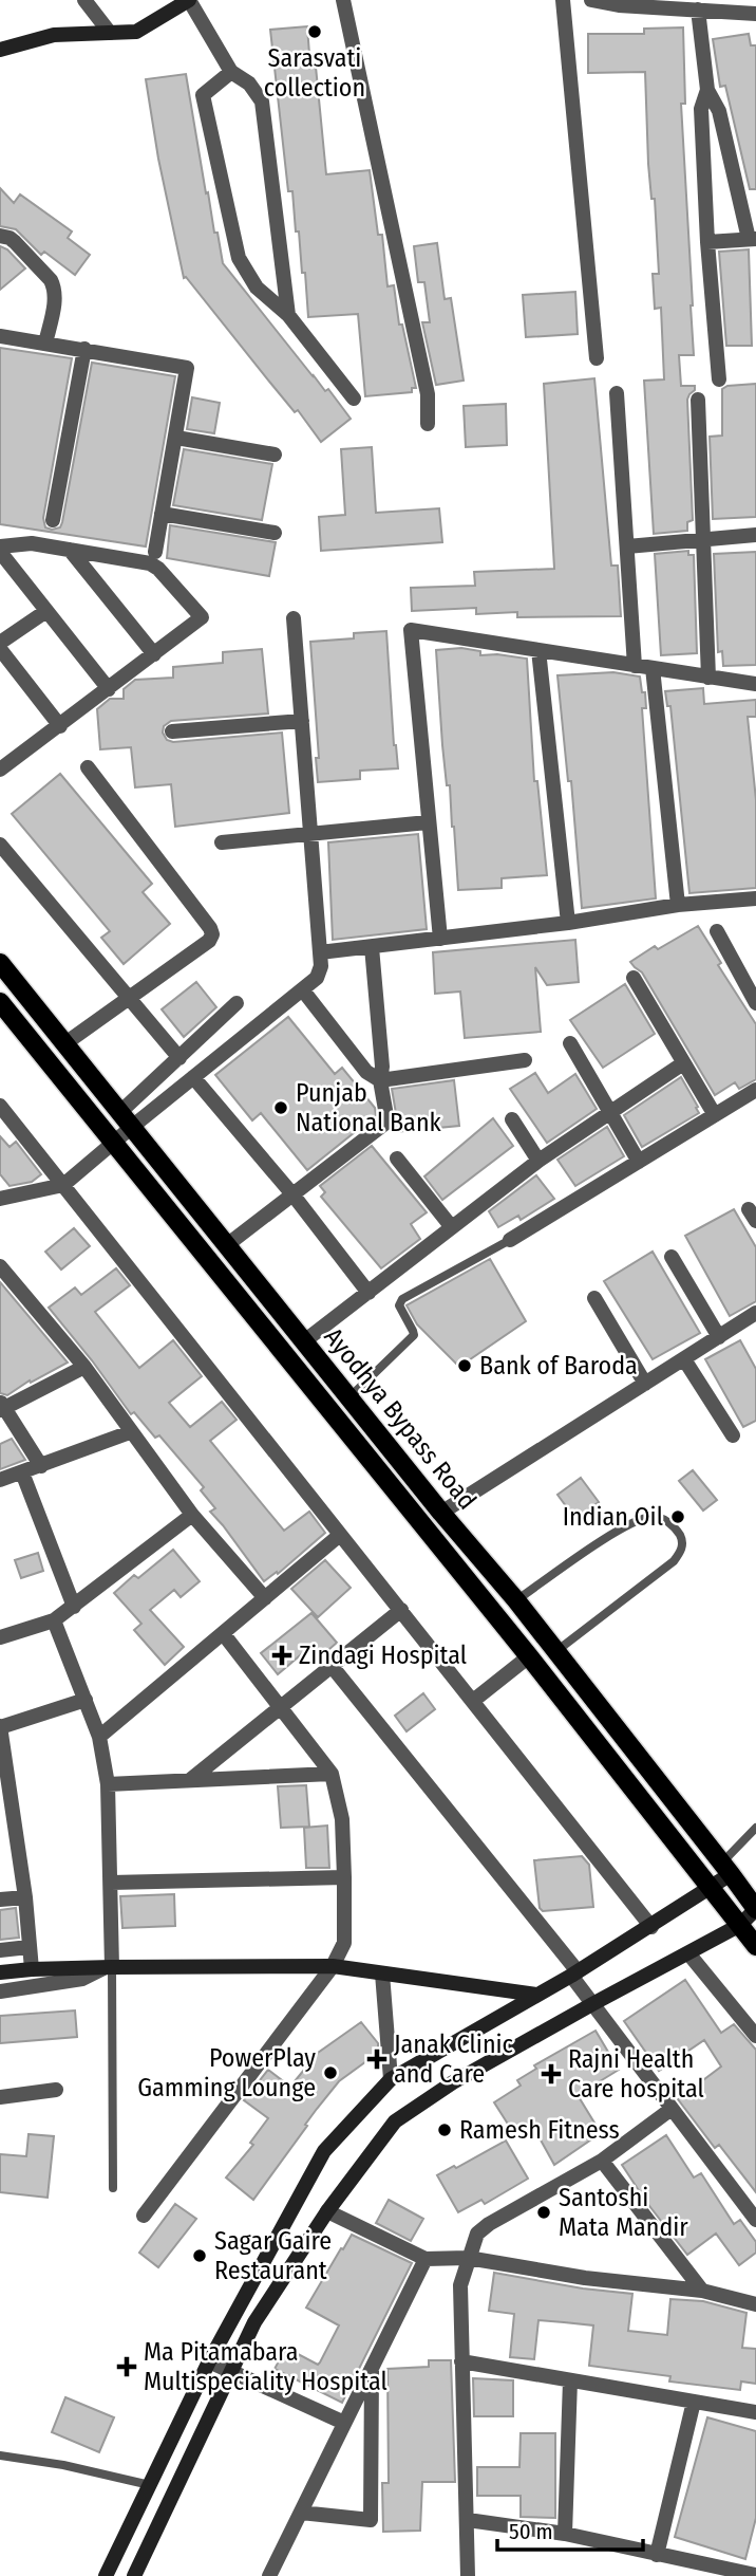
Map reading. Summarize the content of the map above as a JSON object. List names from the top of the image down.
{
  "streets": {
    "main road": ["Ayodhya Bypass Road"]
  },
  "places": {
    "other": [
      "Sarasvati collection",
      "Punjab National Bank",
      "Bank of Baroda",
      "Indian Oil",
      "PowerPlay Gamming Lounge",
      "Ramesh Fitness",
      "Santoshi Mata Mandir",
      "Sagar Gaire Restaurant"
    ],
    "health": [
      "Zindagi Hospital",
      "Janak Clinic and Care",
      "Rajni Health Care hospital",
      "Ma Pitamabara Multispeciality Hospital"
    ]
  },
  "scale_bar": "50 m"
}
